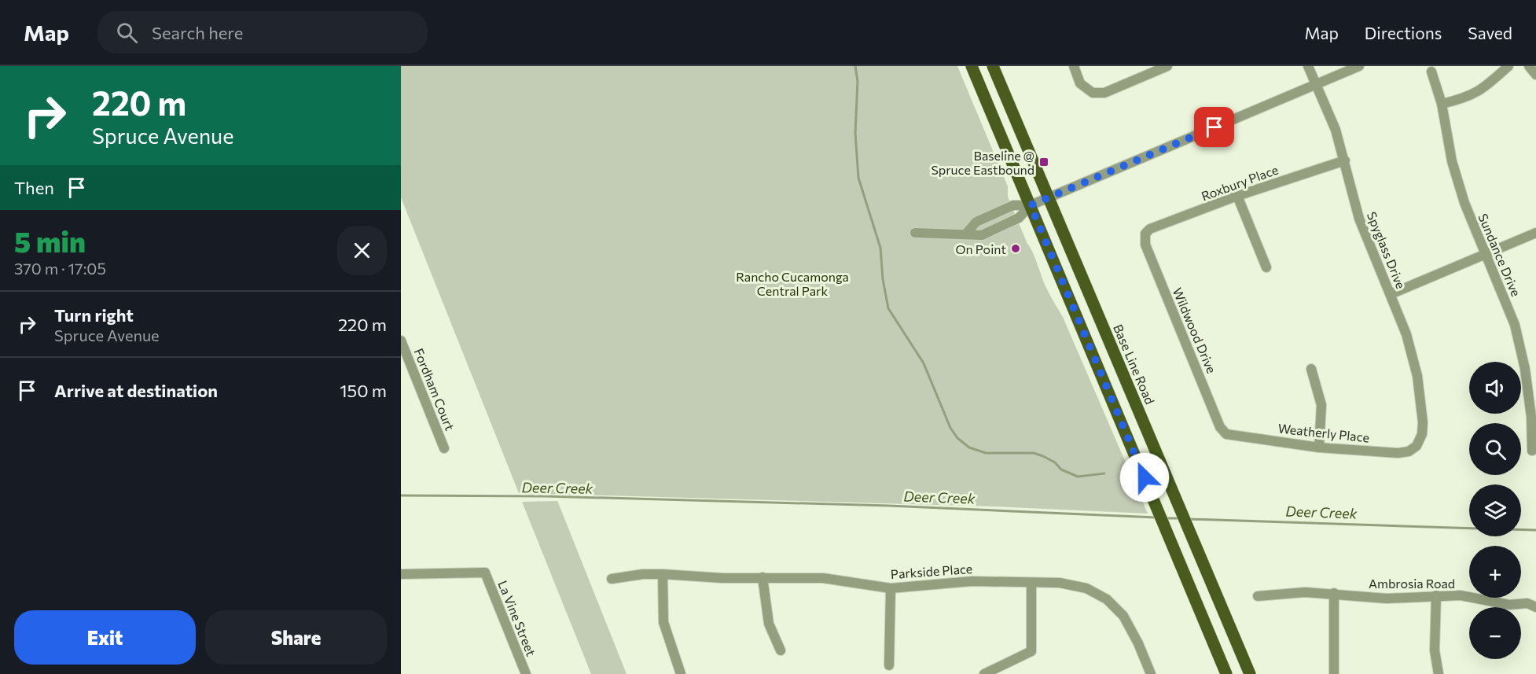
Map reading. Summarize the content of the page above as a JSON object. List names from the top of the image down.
{
  "streets": {
    "main road": ["Base Line Road"],
    "street": [
      "Roxbury Place",
      "Spyglass Drive",
      "Sundance Drive",
      "Wildwood Drive",
      "Fordham Court",
      "Weatherly Place",
      "Parkside Place",
      "Ambrosia Road",
      "La Vine Street"
    ]
  },
  "crossings": [
    ["Roxbury Place", "Spyglass Drive"],
    ["Roxbury Place", "Wildwood Drive"],
    ["Spyglass Drive", "Weatherly Place"],
    ["Wildwood Drive", "Weatherly Place"]
  ],
  "water": ["Deer Creek"],
  "parks": ["Rancho Cucamonga Central Park"],
  "places": {
    "transit": ["Baseline @ Spruce Eastbound"],
    "other": ["On Point"]
  },
  "page": {
    "header": "Map",
    "search": "Search here",
    "nav": ["Map", "Directions", "Saved"],
    "turn": ["220 m", "Spruce Avenue"],
    "then": "Then",
    "heading": ["5 min", "370 m · 17:05"],
    "list": [
      {
        "name": "Turn right",
        "note": "Spruce Avenue",
        "value": "220 m"
      },
      {
        "name": "Arrive at destination",
        "value": "150 m"
      }
    ],
    "map_buttons": ["+", "−"],
    "buttons": ["Exit", "Share"]
  }
}
